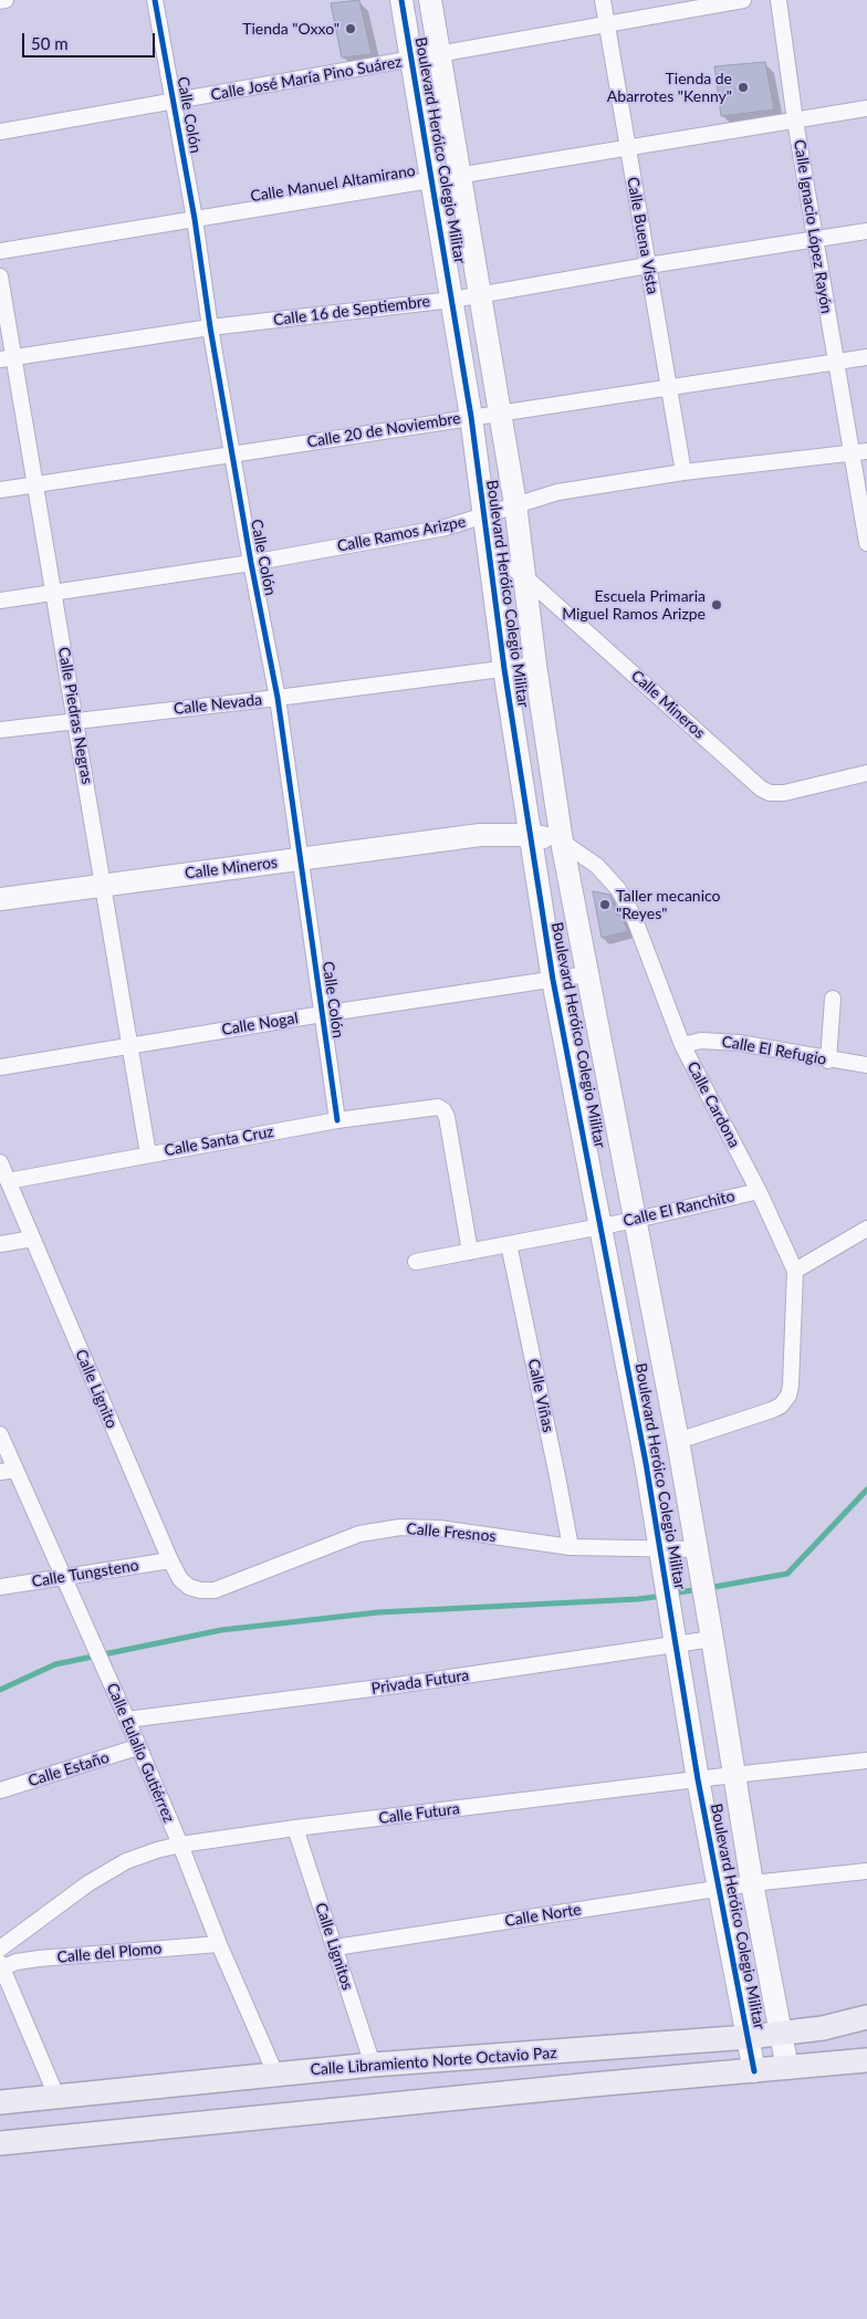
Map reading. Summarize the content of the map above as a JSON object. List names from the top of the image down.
{
  "streets": {
    "main road": ["Calle Libramiento Norte Octavio Paz"],
    "street": [
      "Calle José María Pino Suárez",
      "Calle Colón",
      "Boulevard Heróico Colegio Militar",
      "Calle Manuel Altamirano",
      "Calle Ignacio López Rayón",
      "Calle Buena Vista",
      "Calle 16 de Septiembre",
      "Calle 20 de Noviembre",
      "Calle Ramos Arizpe",
      "Calle Nevada",
      "Calle Mineros",
      "Calle Piedras Negras",
      "Calle Nogal",
      "Calle El Refugio",
      "Calle Cardona",
      "Calle Santa Cruz",
      "Calle El Ranchito",
      "Calle Lignito",
      "Calle Viñas",
      "Calle Fresnos",
      "Calle Tungsteno",
      "Privada Futura",
      "Calle Eulalio Gutiérrez",
      "Calle Estaño",
      "Calle Futura",
      "Calle Norte",
      "Calle Lignitos",
      "Calle del Plomo"
    ]
  },
  "crossings": [
    ["Calle José María Pino Suárez", "Calle Colón"],
    ["Calle José María Pino Suárez", "Boulevard Heróico Colegio Militar"],
    ["Calle José María Pino Suárez", "Calle Buena Vista"],
    ["Calle Colón", "Calle Manuel Altamirano"],
    ["Calle Colón", "Calle 16 de Septiembre"],
    ["Calle Colón", "Calle 20 de Noviembre"],
    ["Calle Colón", "Calle Ramos Arizpe"],
    ["Calle Colón", "Calle Nevada"],
    ["Calle Colón", "Calle Mineros"],
    ["Calle Colón", "Calle Nogal"],
    ["Calle Colón", "Calle Santa Cruz"],
    ["Boulevard Heróico Colegio Militar", "Calle Manuel Altamirano"],
    ["Boulevard Heróico Colegio Militar", "Calle 16 de Septiembre"],
    ["Boulevard Heróico Colegio Militar", "Calle 20 de Noviembre"],
    ["Boulevard Heróico Colegio Militar", "Calle Ramos Arizpe"],
    ["Boulevard Heróico Colegio Militar", "Calle Nevada"],
    ["Boulevard Heróico Colegio Militar", "Calle Mineros"],
    ["Boulevard Heróico Colegio Militar", "Calle Nogal"],
    ["Boulevard Heróico Colegio Militar", "Calle Cardona"],
    ["Boulevard Heróico Colegio Militar", "Calle El Ranchito"],
    ["Boulevard Heróico Colegio Militar", "Calle Fresnos"],
    ["Boulevard Heróico Colegio Militar", "Privada Futura"],
    ["Boulevard Heróico Colegio Militar", "Calle Futura"],
    ["Boulevard Heróico Colegio Militar", "Calle Norte"],
    ["Boulevard Heróico Colegio Militar", "Calle Libramiento Norte Octavio Paz"],
    ["Calle Manuel Altamirano", "Calle Ignacio López Rayón"],
    ["Calle Manuel Altamirano", "Calle Buena Vista"],
    ["Calle Ignacio López Rayón", "Calle 16 de Septiembre"],
    ["Calle Ignacio López Rayón", "Calle 20 de Noviembre"],
    ["Calle Ignacio López Rayón", "Calle Ramos Arizpe"],
    ["Calle Buena Vista", "Calle 16 de Septiembre"],
    ["Calle Buena Vista", "Calle 20 de Noviembre"],
    ["Calle Buena Vista", "Calle Ramos Arizpe"],
    ["Calle 16 de Septiembre", "Calle Piedras Negras"],
    ["Calle 20 de Noviembre", "Calle Piedras Negras"],
    ["Calle Ramos Arizpe", "Calle Piedras Negras"],
    ["Calle Nevada", "Calle Piedras Negras"],
    ["Calle Mineros", "Calle Piedras Negras"],
    ["Calle Mineros", "Calle Cardona"],
    ["Calle Piedras Negras", "Calle Nogal"],
    ["Calle Piedras Negras", "Calle Santa Cruz"],
    ["Calle El Refugio", "Calle Cardona"],
    ["Calle Cardona", "Calle El Ranchito"],
    ["Calle Santa Cruz", "Calle El Ranchito"],
    ["Calle Santa Cruz", "Calle Lignito"],
    ["Calle El Ranchito", "Calle Viñas"],
    ["Calle Lignito", "Calle Fresnos"],
    ["Calle Lignito", "Calle Tungsteno"],
    ["Calle Viñas", "Calle Fresnos"],
    ["Calle Tungsteno", "Calle Eulalio Gutiérrez"],
    ["Privada Futura", "Calle Eulalio Gutiérrez"],
    ["Calle Eulalio Gutiérrez", "Calle Estaño"],
    ["Calle Eulalio Gutiérrez", "Calle Futura"],
    ["Calle Eulalio Gutiérrez", "Calle del Plomo"],
    ["Calle Eulalio Gutiérrez", "Calle Libramiento Norte Octavio Paz"],
    ["Calle Futura", "Calle Lignitos"],
    ["Calle Norte", "Calle Lignitos"],
    ["Calle Lignitos", "Calle Libramiento Norte Octavio Paz"]
  ],
  "places": [
    "Tienda \"Oxxo\"",
    "Tienda de Abarrotes \"Kenny\"",
    "Escuela Primaria Miguel Ramos Arizpe",
    "Taller mecanico \"Reyes\""
  ],
  "scale_bar": "50 m"
}
